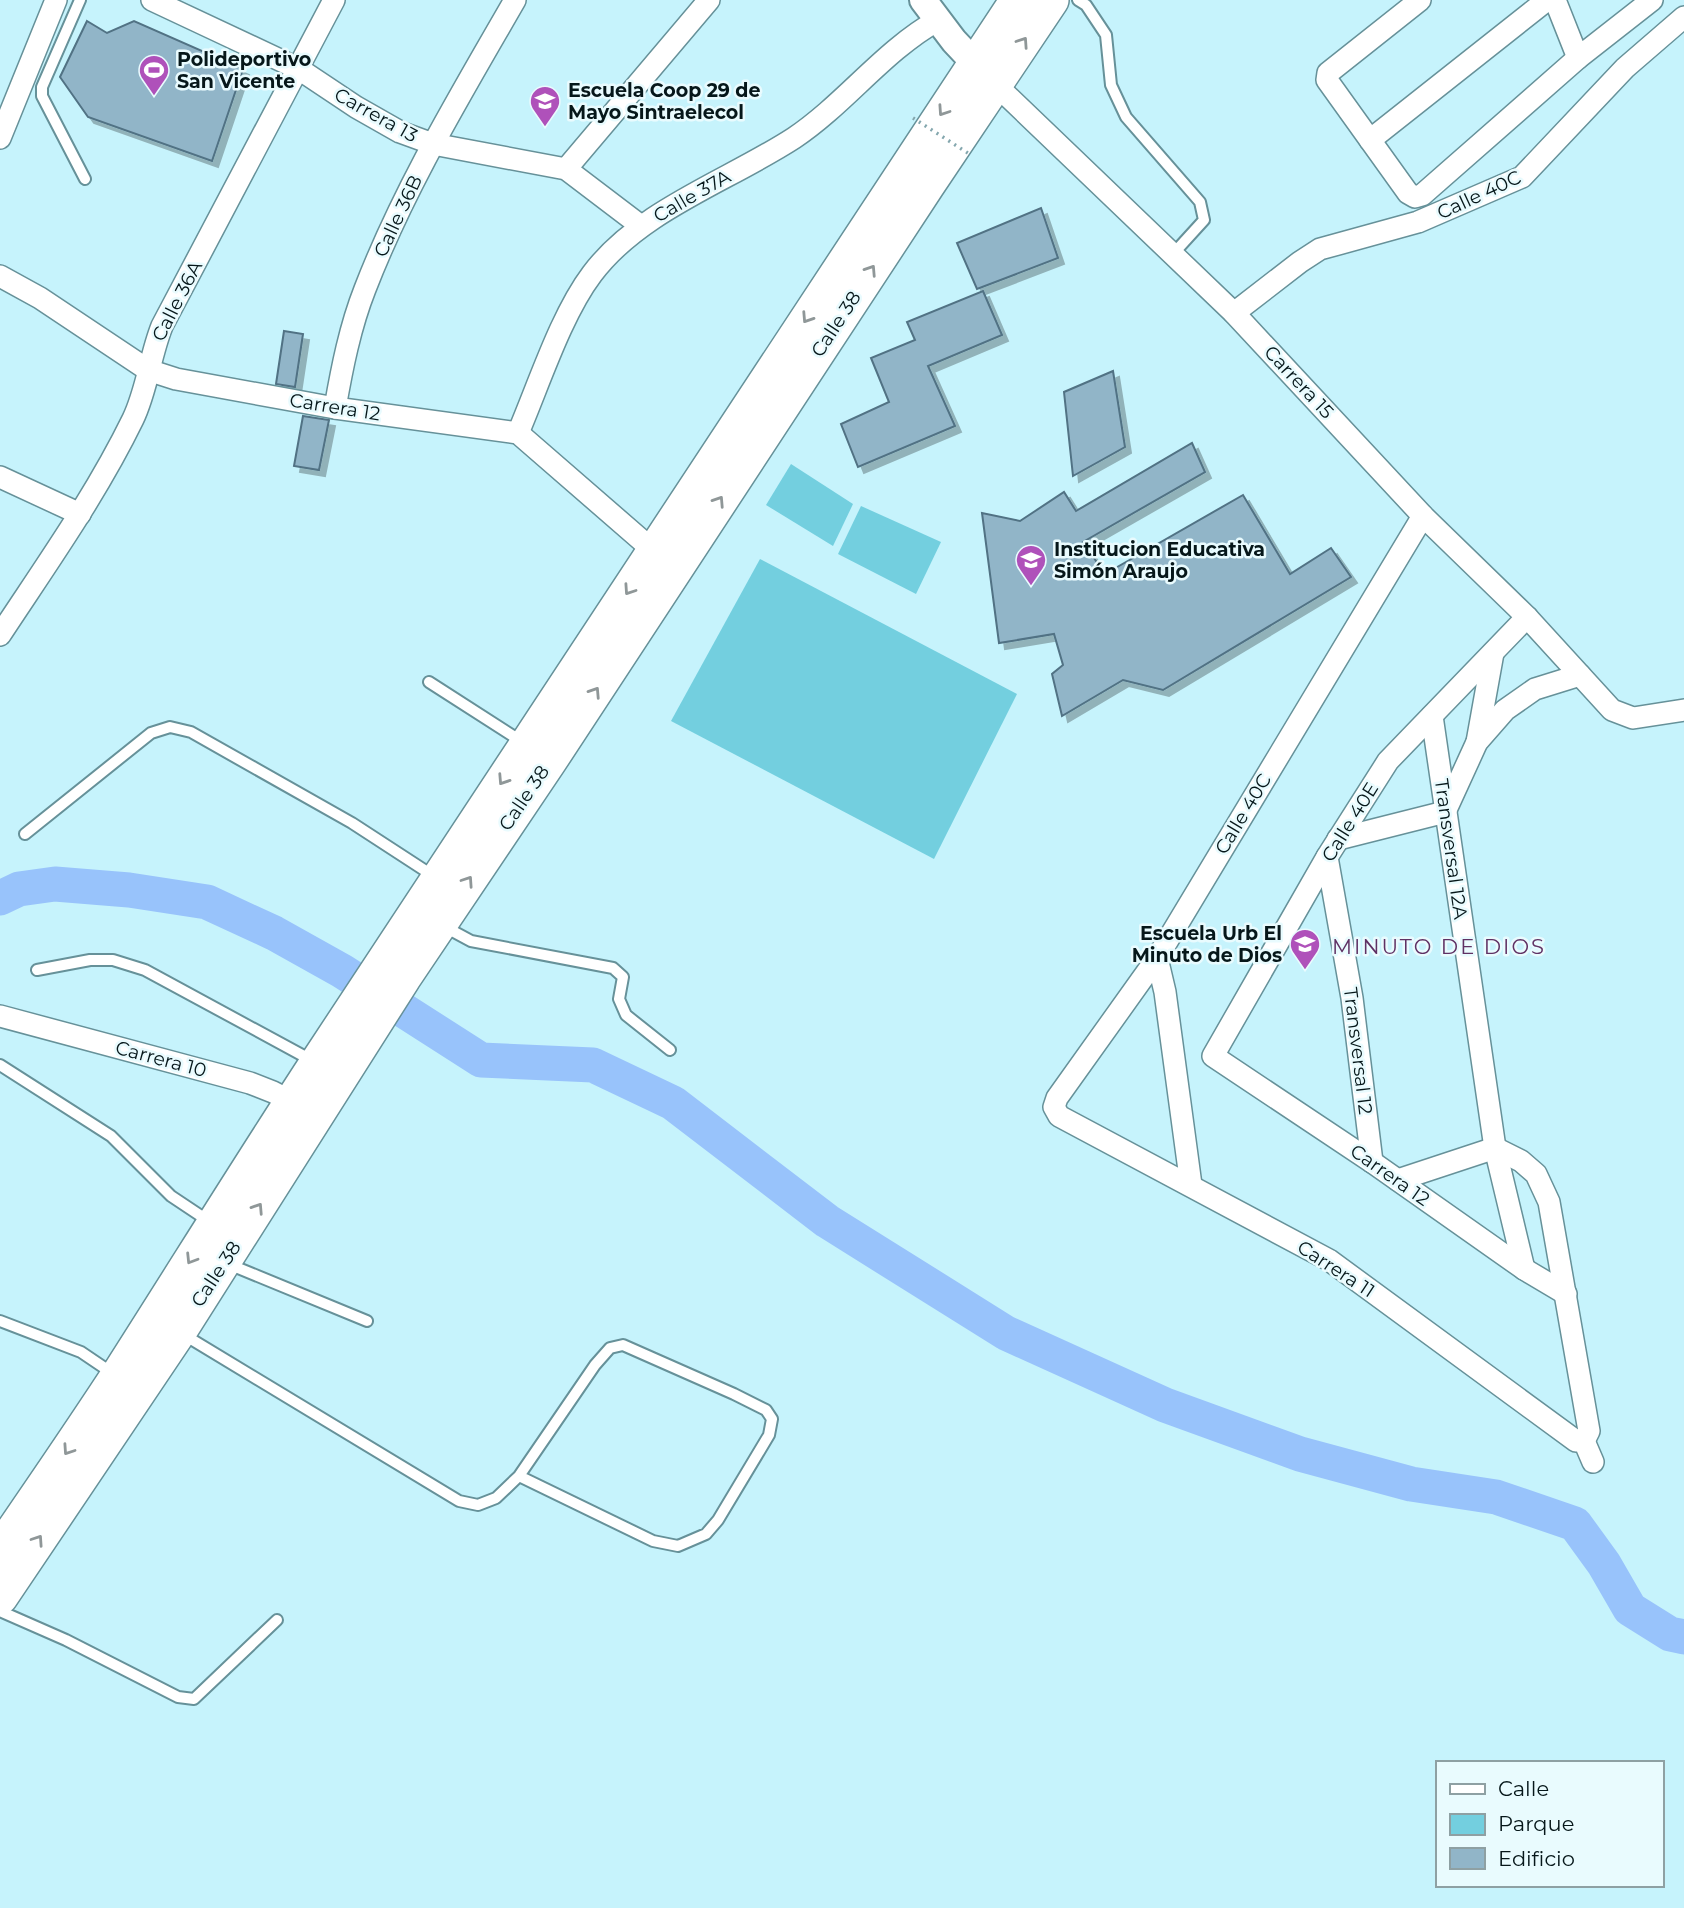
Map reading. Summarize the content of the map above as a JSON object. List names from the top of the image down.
{
  "streets": {
    "highway": ["Calle 38"],
    "street": [
      "Carrera 13",
      "Calle 40C",
      "Calle 37A",
      "Calle 36B",
      "Calle 36A",
      "Carrera 15",
      "Carrera 12",
      "Calle 40E",
      "Transversal 12A",
      "Transversal 12",
      "Carrera 10",
      "Carrera 11"
    ]
  },
  "crossings": [
    ["Carrera 13", "Calle 37A"],
    ["Carrera 13", "Calle 36B"],
    ["Carrera 13", "Calle 36A"],
    ["Calle 40C", "Carrera 15"],
    ["Calle 40C", "Carrera 11"],
    ["Calle 37A", "Carrera 12"],
    ["Calle 36B", "Carrera 12"],
    ["Calle 36A", "Carrera 12"],
    ["Calle 38", "Carrera 15"],
    ["Calle 38", "Carrera 10"],
    ["Carrera 15", "Calle 40E"],
    ["Carrera 12", "Calle 40E"],
    ["Carrera 12", "Transversal 12A"],
    ["Carrera 12", "Transversal 12"],
    ["Calle 40E", "Transversal 12A"],
    ["Calle 40E", "Transversal 12"]
  ],
  "districts": ["MINUTO DE DIOS"],
  "places": {
    "sports": ["Polideportivo San Vicente"],
    "school or university": ["Escuela Coop 29 de Mayo Sintraelecol", "Institucion Educativa Simón Araujo", "Escuela Urb El Minuto de Dios"]
  },
  "legend": ["Calle", "Parque", "Edificio"]
}
